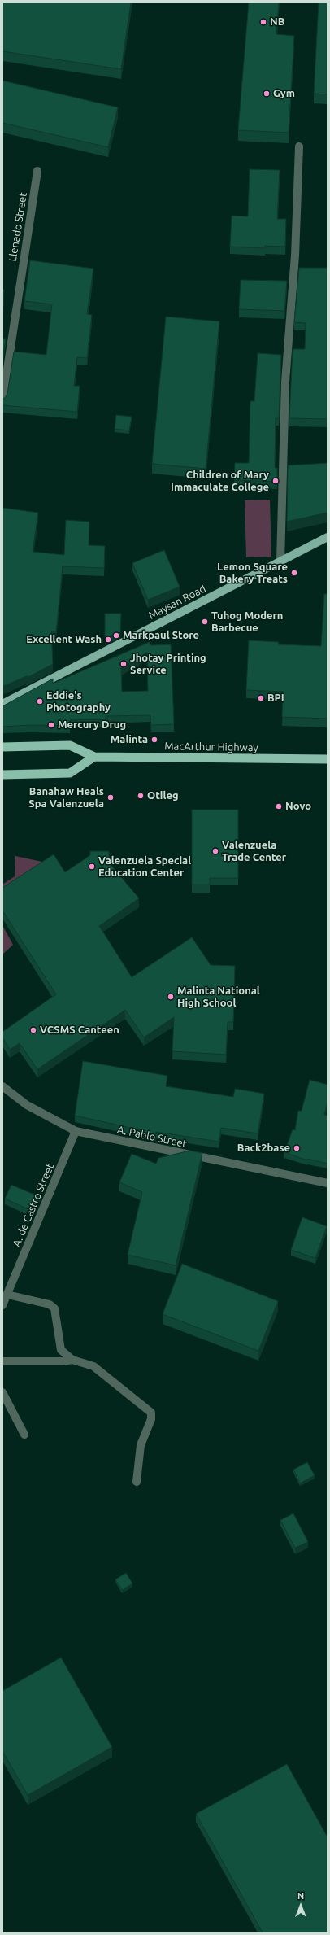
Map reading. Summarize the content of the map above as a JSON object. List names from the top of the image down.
{
  "streets": {
    "highway": ["MacArthur Highway"],
    "main road": ["Maysan Road"],
    "street": ["Llenado Street", "A. Pablo Street", "A. de Castro Street"]
  },
  "crossings": [
    ["A. Pablo Street", "A. de Castro Street"]
  ],
  "places": [
    "NB",
    "Gym",
    "Children of Mary Immaculate College",
    "Lemon Square Bakery Treats",
    "Tuhog Modern Barbecue",
    "Markpaul Store",
    "Excellent Wash",
    "Jhotay Printing Service",
    "BPI",
    "Eddie's Photography",
    "Mercury Drug",
    "Malinta",
    "Otileg",
    "Banahaw Heals Spa Valenzuela",
    "Novo",
    "Valenzuela Trade Center",
    "Valenzuela Special Education Center",
    "Malinta National High School",
    "VCSMS Canteen",
    "Back2base"
  ],
  "north": "top"
}
